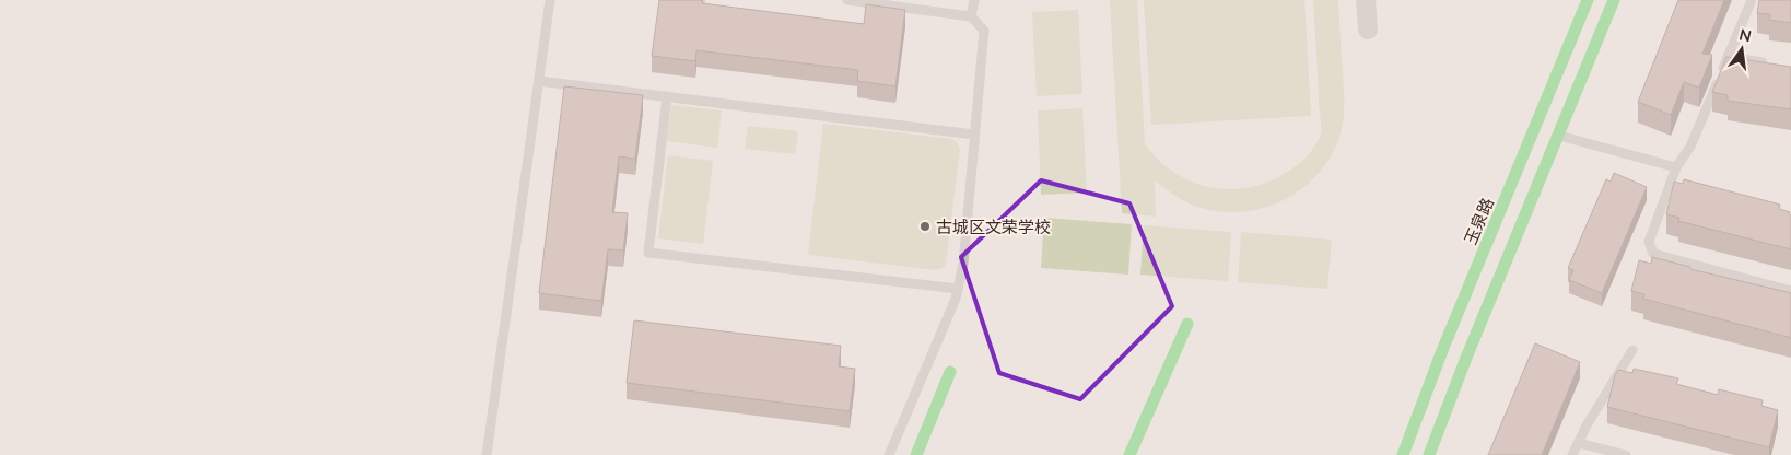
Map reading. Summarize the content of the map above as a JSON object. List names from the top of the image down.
{
  "streets": {
    "main road": ["玉泉路"]
  },
  "places": ["古城区文荣学校"],
  "north": "top"
}
